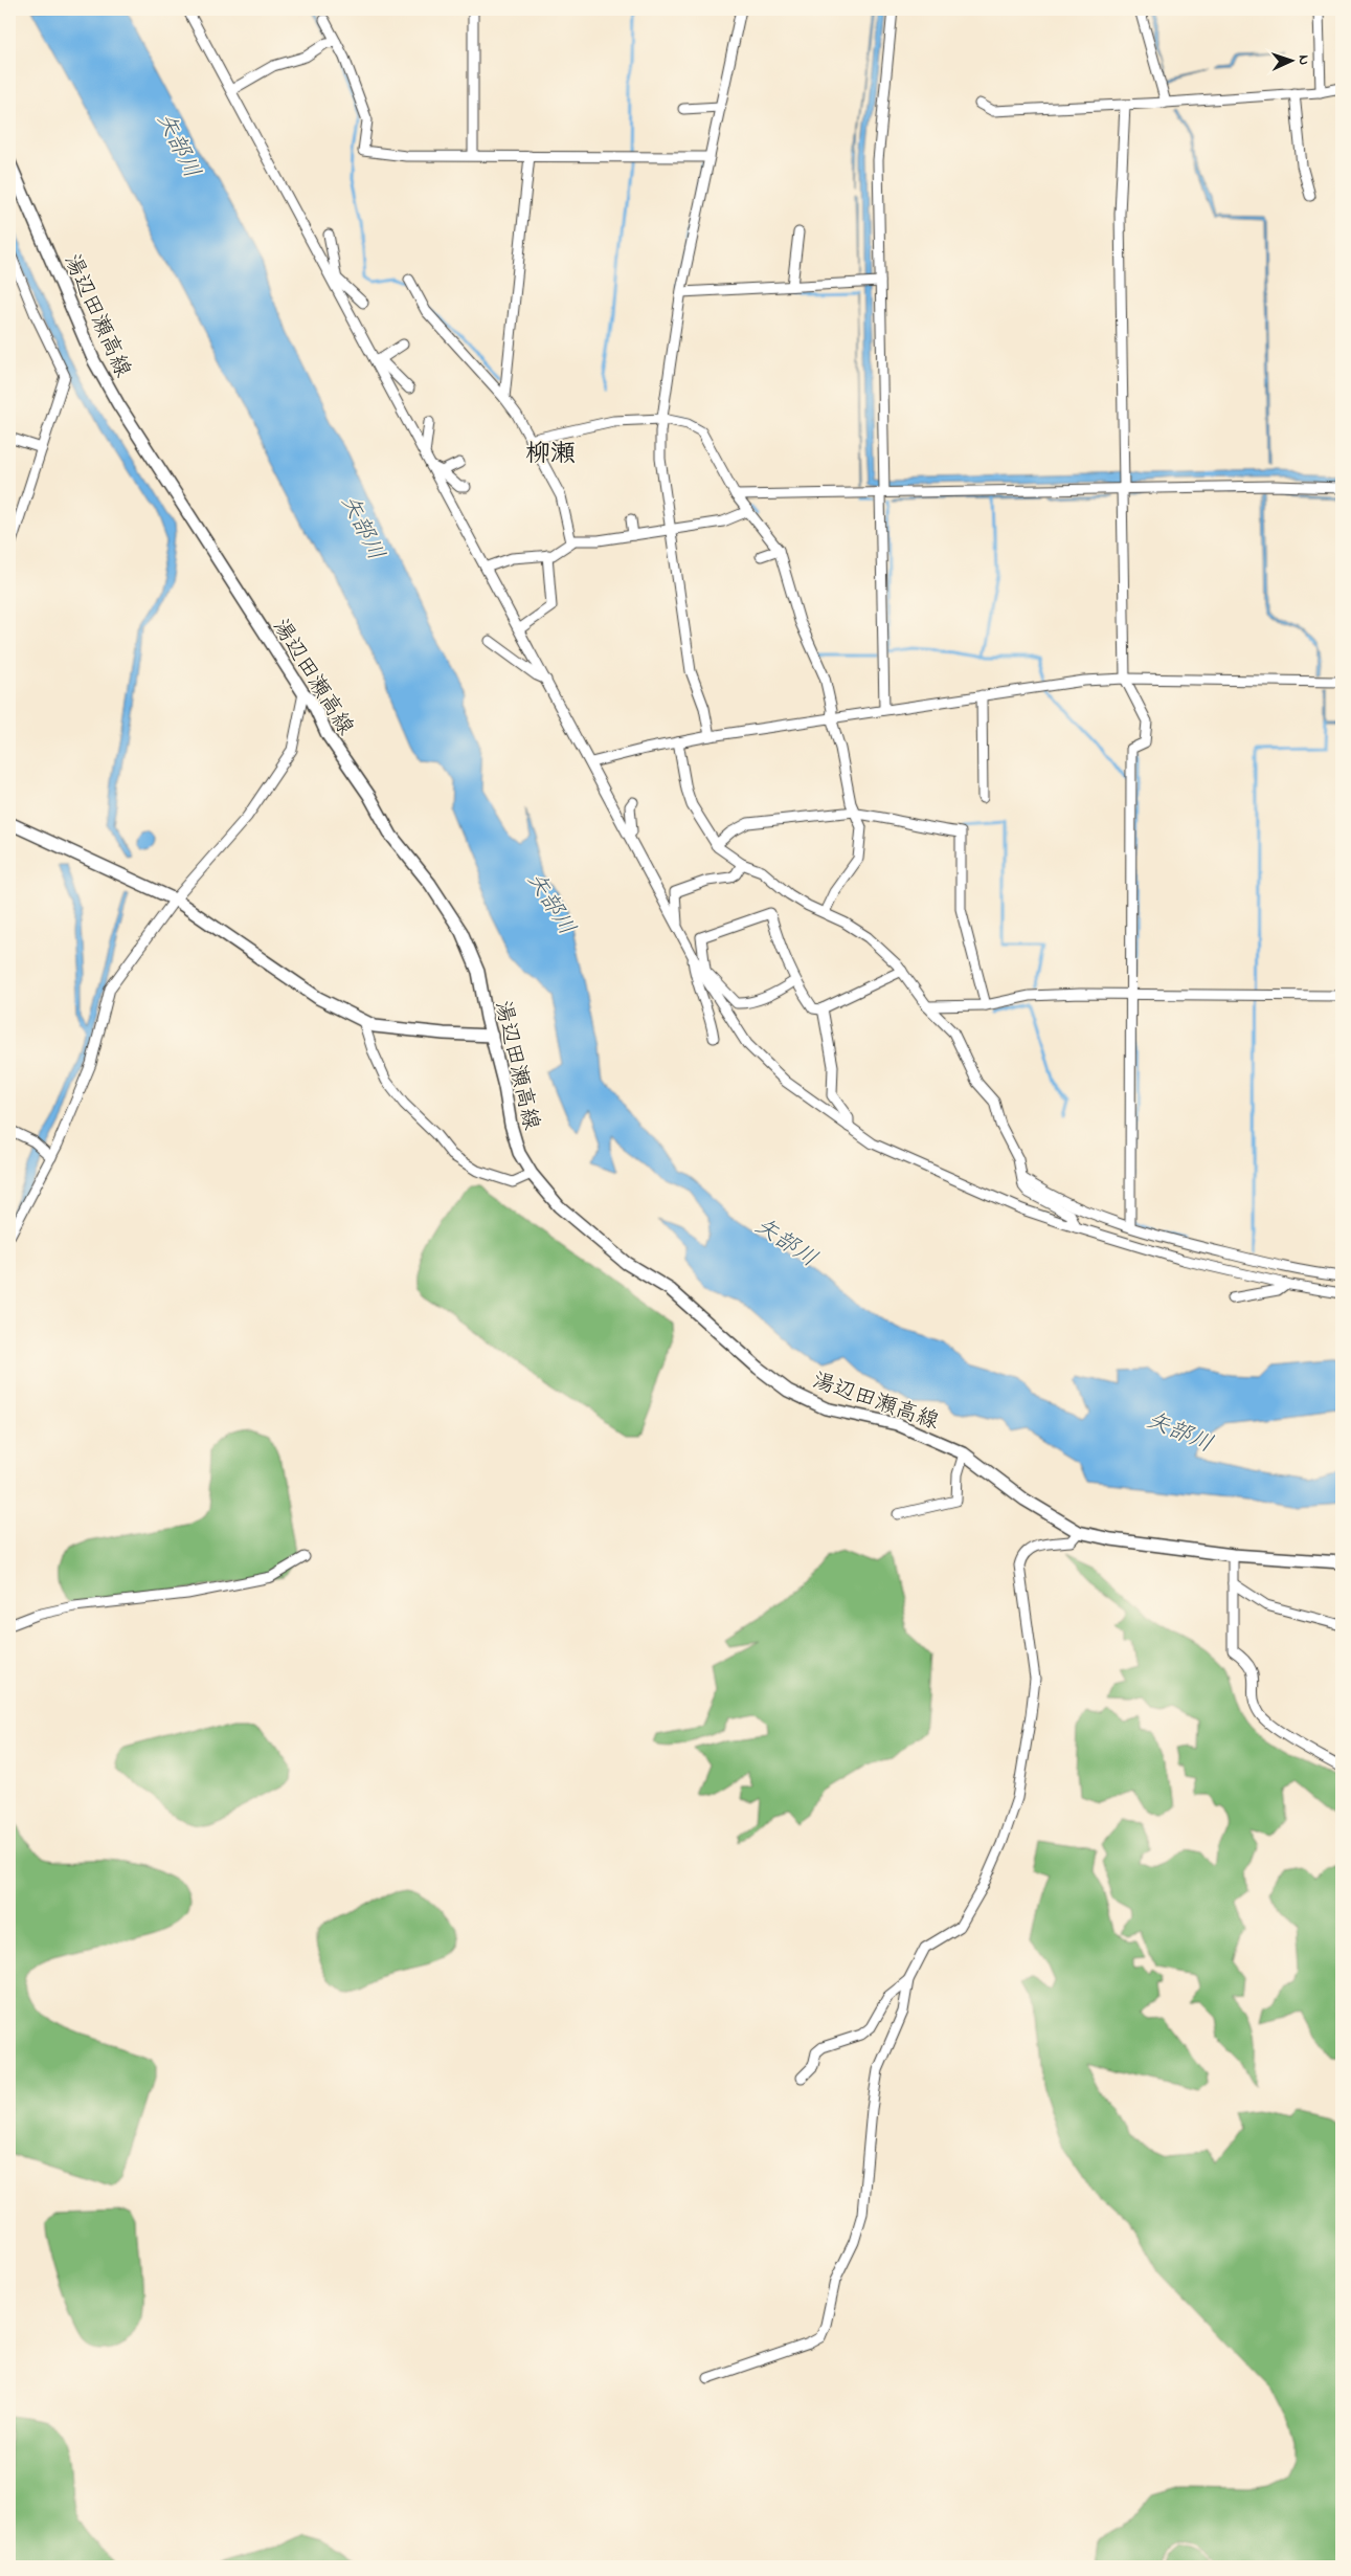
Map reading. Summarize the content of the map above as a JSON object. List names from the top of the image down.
{
  "streets": {
    "main road": ["湯辺田瀬高線"]
  },
  "districts": ["柳瀬"],
  "water": ["矢部川"],
  "north": "right"
}
